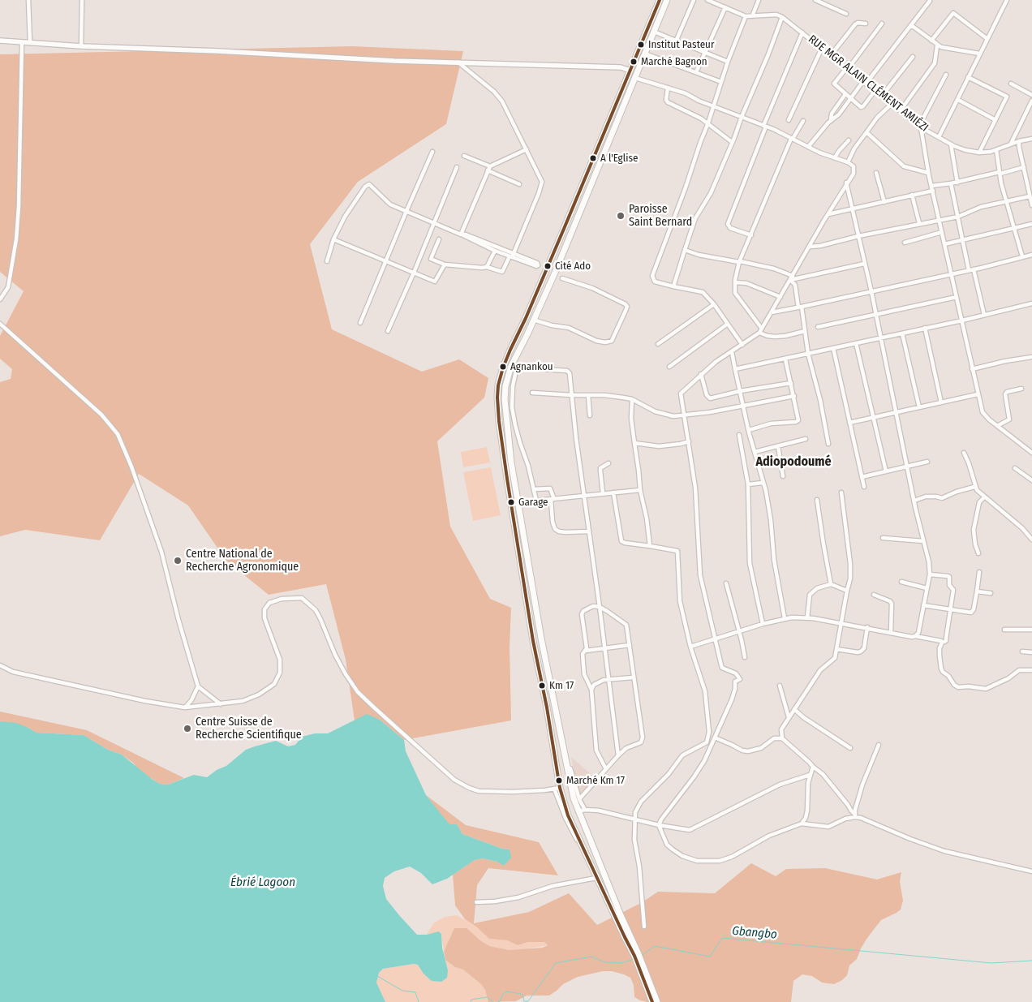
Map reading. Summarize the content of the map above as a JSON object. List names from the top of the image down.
{
  "streets": {
    "street": ["RUE MGR ALAIN CLÉMENT AMIÉZI"]
  },
  "districts": ["Adiopodoumé"],
  "water": ["Ébrié Lagoon", "Gbangbo"],
  "places": [
    "Institut Pasteur",
    "Marché Bagnon",
    "A l'Eglise",
    "Paroisse Saint Bernard",
    "Cité Ado",
    "Agnankou",
    "Garage",
    "Centre National de Recherche Agronomique",
    "Km 17",
    "Centre Suisse de Recherche Scientifique",
    "Marché Km 17"
  ]
}
